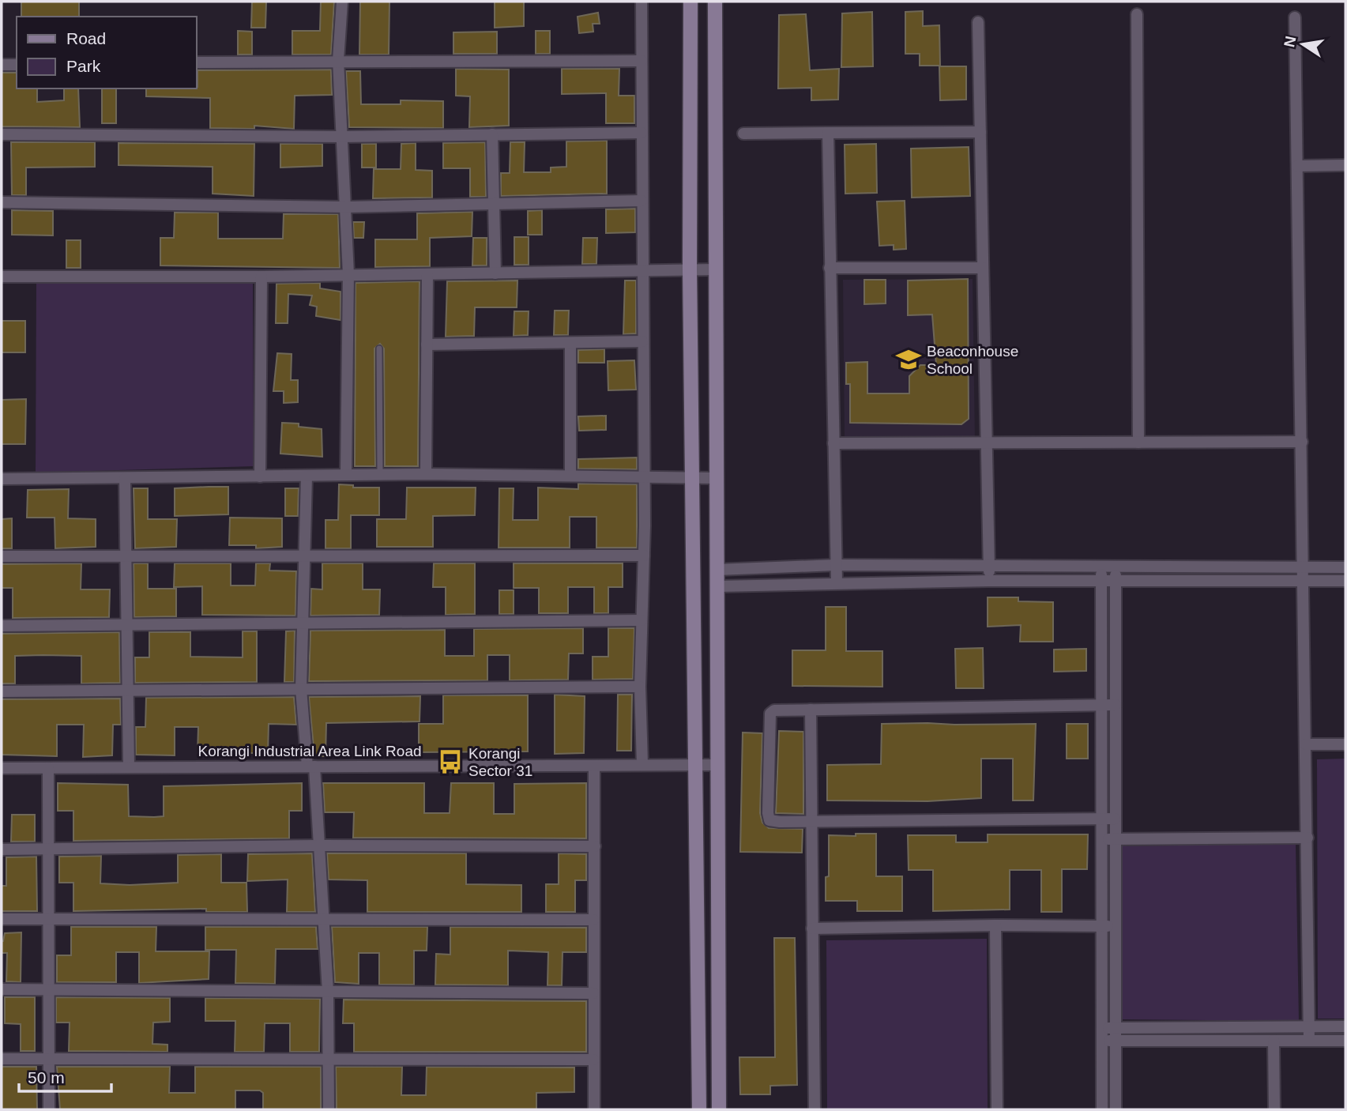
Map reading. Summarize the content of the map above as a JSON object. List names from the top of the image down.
{
  "streets": {
    "street": ["Korangi Industrial Area Link Road"]
  },
  "places": {
    "school or university": ["Beaconhouse School"],
    "bus stop": ["Korangi Sector 31"]
  },
  "legend": ["Road", "Park"],
  "scale_bar": "50 m",
  "north": "left"
}
